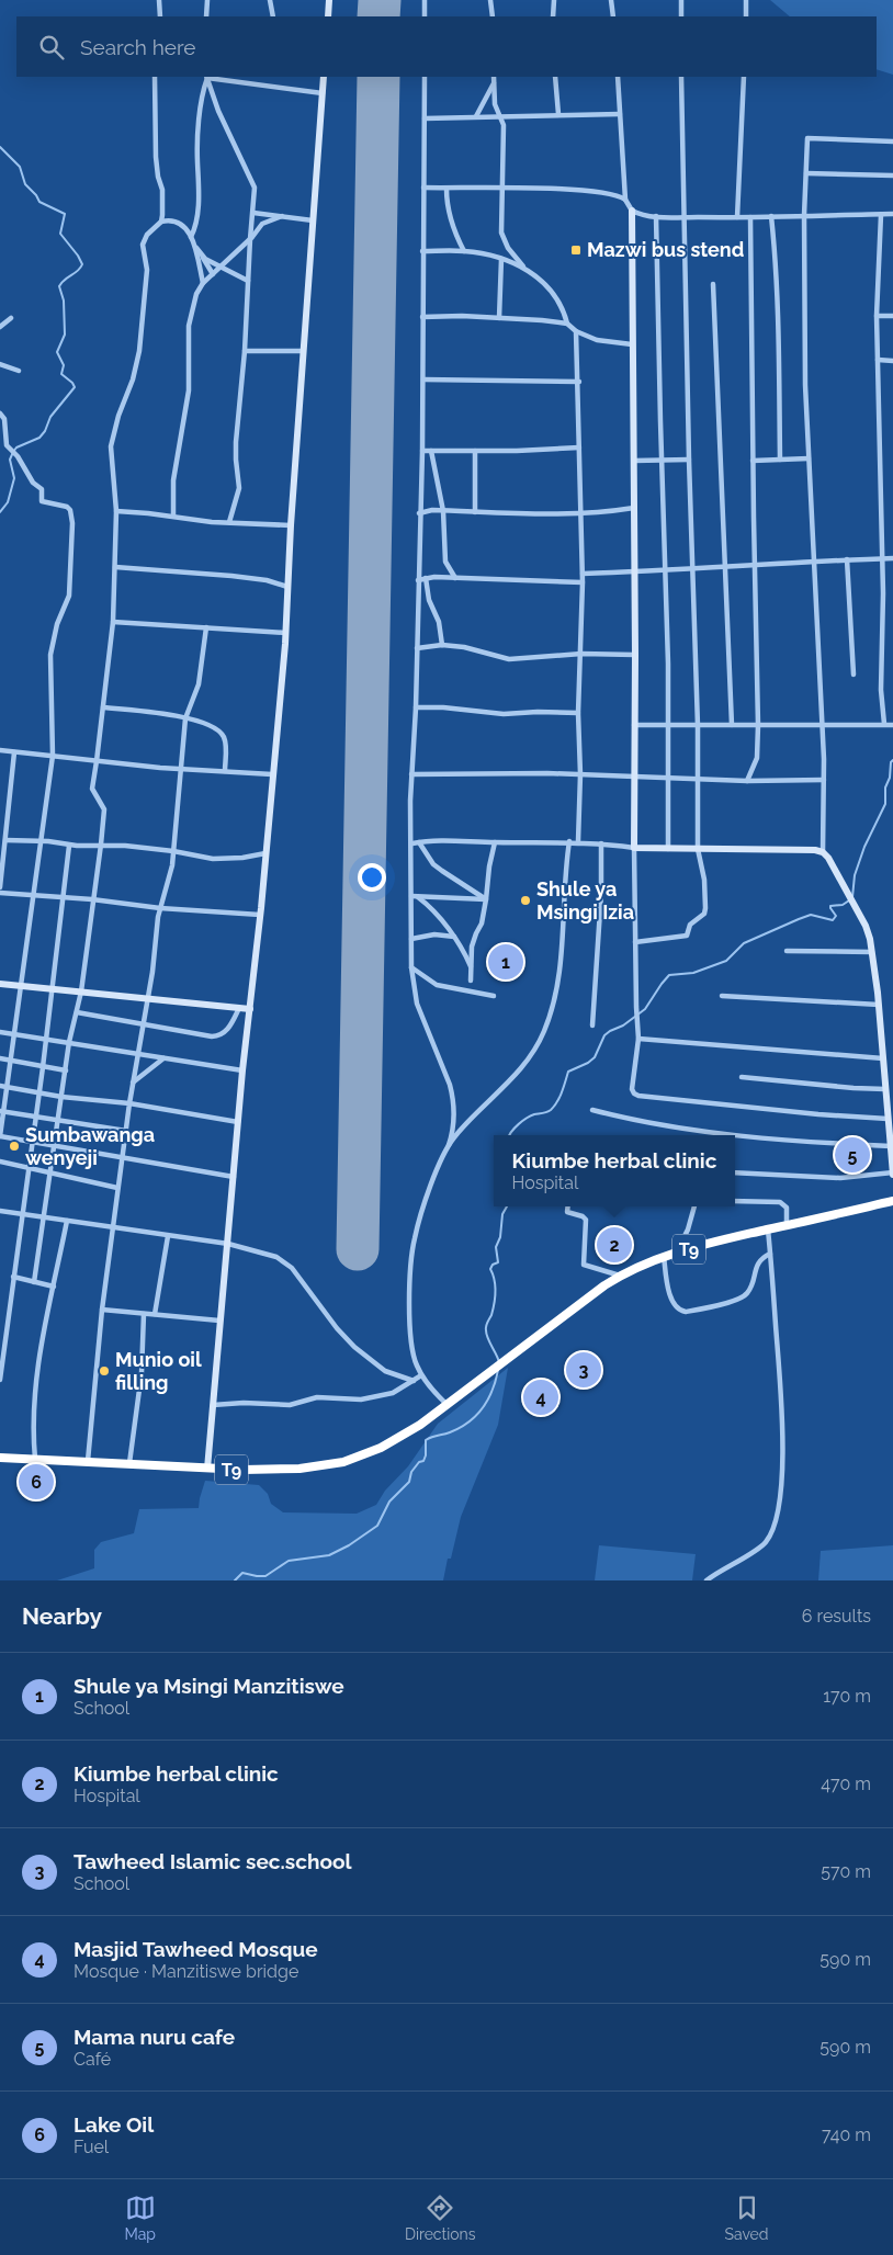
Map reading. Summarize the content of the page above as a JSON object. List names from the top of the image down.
{
  "streets": {
    "highway": ["T9"]
  },
  "places": {
    "transit": ["Mazwi bus stend"],
    "other": ["Shule ya Msingi Izia", "Sumbawanga wenyeji", "Munio oil filling"]
  },
  "page": {
    "search": "Search here",
    "pins": [
      "1",
      "5",
      "2",
      "3",
      "4",
      "6"
    ],
    "popup": ["Kiumbe herbal clinic", "Hospital"],
    "heading": ["Nearby", "6 results"],
    "list": [
      {
        "mark": "1",
        "name": "Shule ya Msingi Manzitiswe",
        "note": "School",
        "value": "170 m"
      },
      {
        "mark": "2",
        "name": "Kiumbe herbal clinic",
        "note": "Hospital",
        "value": "470 m"
      },
      {
        "mark": "3",
        "name": "Tawheed Islamic sec.school",
        "note": "School",
        "value": "570 m"
      },
      {
        "mark": "4",
        "name": "Masjid Tawheed Mosque",
        "note": "Mosque · Manzitiswe bridge",
        "value": "590 m"
      },
      {
        "mark": "5",
        "name": "Mama nuru cafe",
        "note": "Café",
        "value": "590 m"
      },
      {
        "mark": "6",
        "name": "Lake Oil",
        "note": "Fuel",
        "value": "740 m"
      }
    ],
    "nav": ["Map", "Directions", "Saved"]
  }
}
